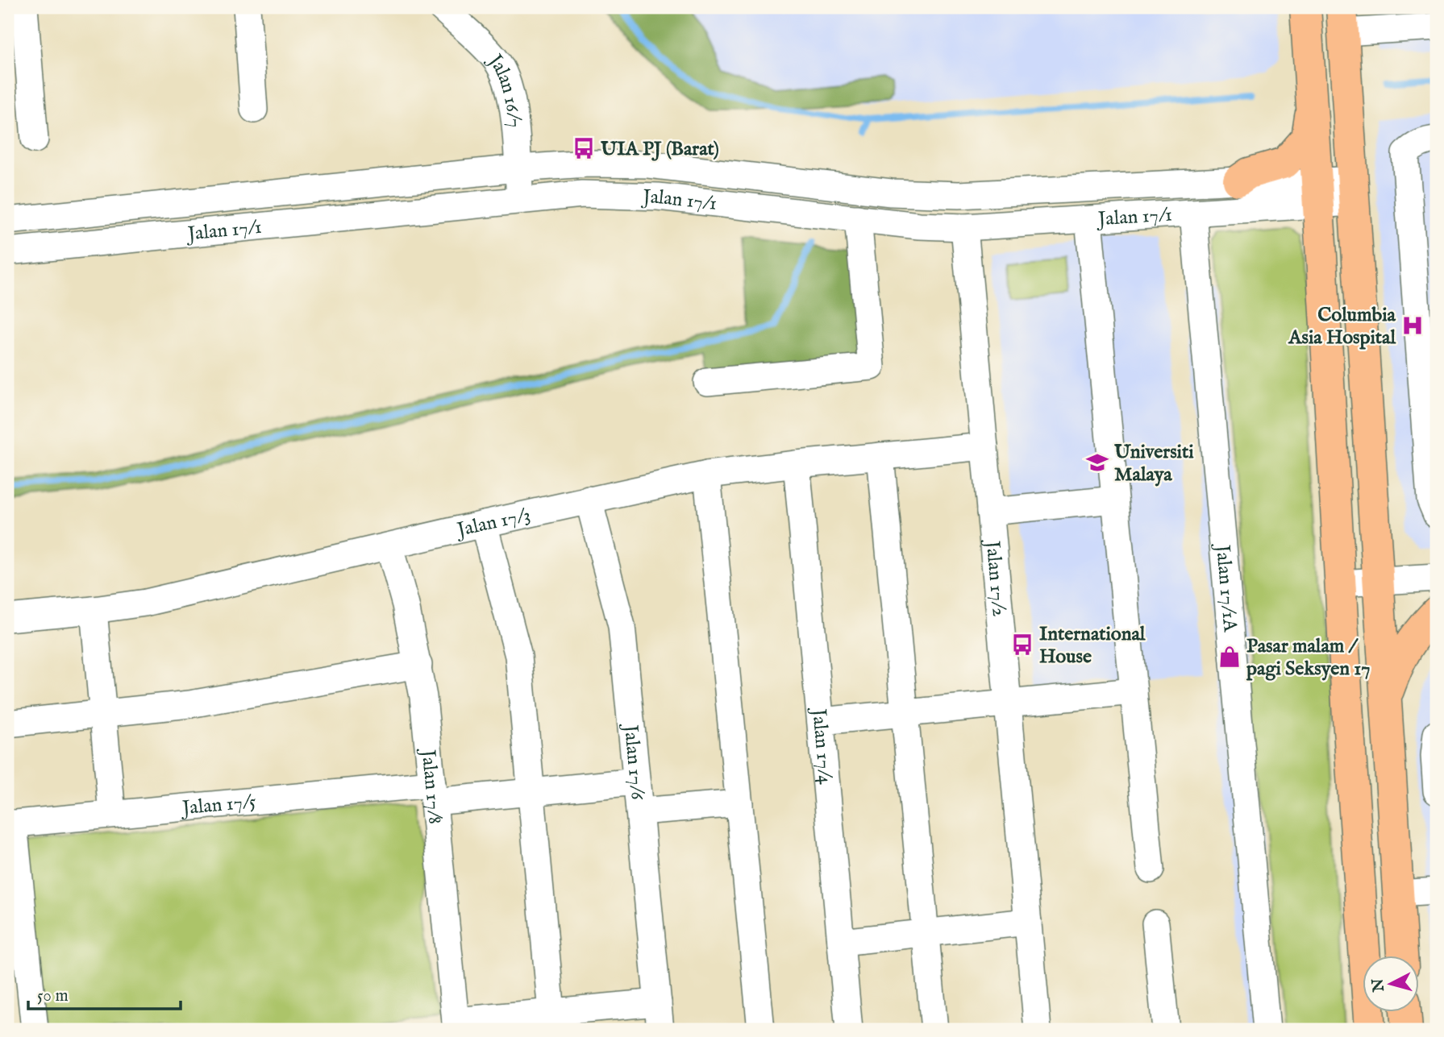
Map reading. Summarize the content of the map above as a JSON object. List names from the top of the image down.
{
  "streets": {
    "street": [
      "Jalan 16/7",
      "Jalan 17/1",
      "Jalan 17/3",
      "Jalan 17/2",
      "Jalan 17/1A",
      "Jalan 17/4",
      "Jalan 17/6",
      "Jalan 17/8",
      "Jalan 17/5"
    ]
  },
  "crossings": [
    ["Jalan 16/7", "Jalan 17/1"],
    ["Jalan 17/1", "Jalan 17/2"],
    ["Jalan 17/1", "Jalan 17/1A"],
    ["Jalan 17/3", "Jalan 17/2"],
    ["Jalan 17/3", "Jalan 17/4"],
    ["Jalan 17/3", "Jalan 17/6"],
    ["Jalan 17/3", "Jalan 17/8"],
    ["Jalan 17/6", "Jalan 17/5"],
    ["Jalan 17/8", "Jalan 17/5"]
  ],
  "places": {
    "bus stop": ["UIA PJ (Barat)", "International House"],
    "hospital": ["Columbia Asia Hospital"],
    "school or university": ["Universiti Malaya"],
    "shop": ["Pasar malam / pagi Seksyen 17"]
  },
  "scale_bar": "50 m",
  "north": "left"
}
